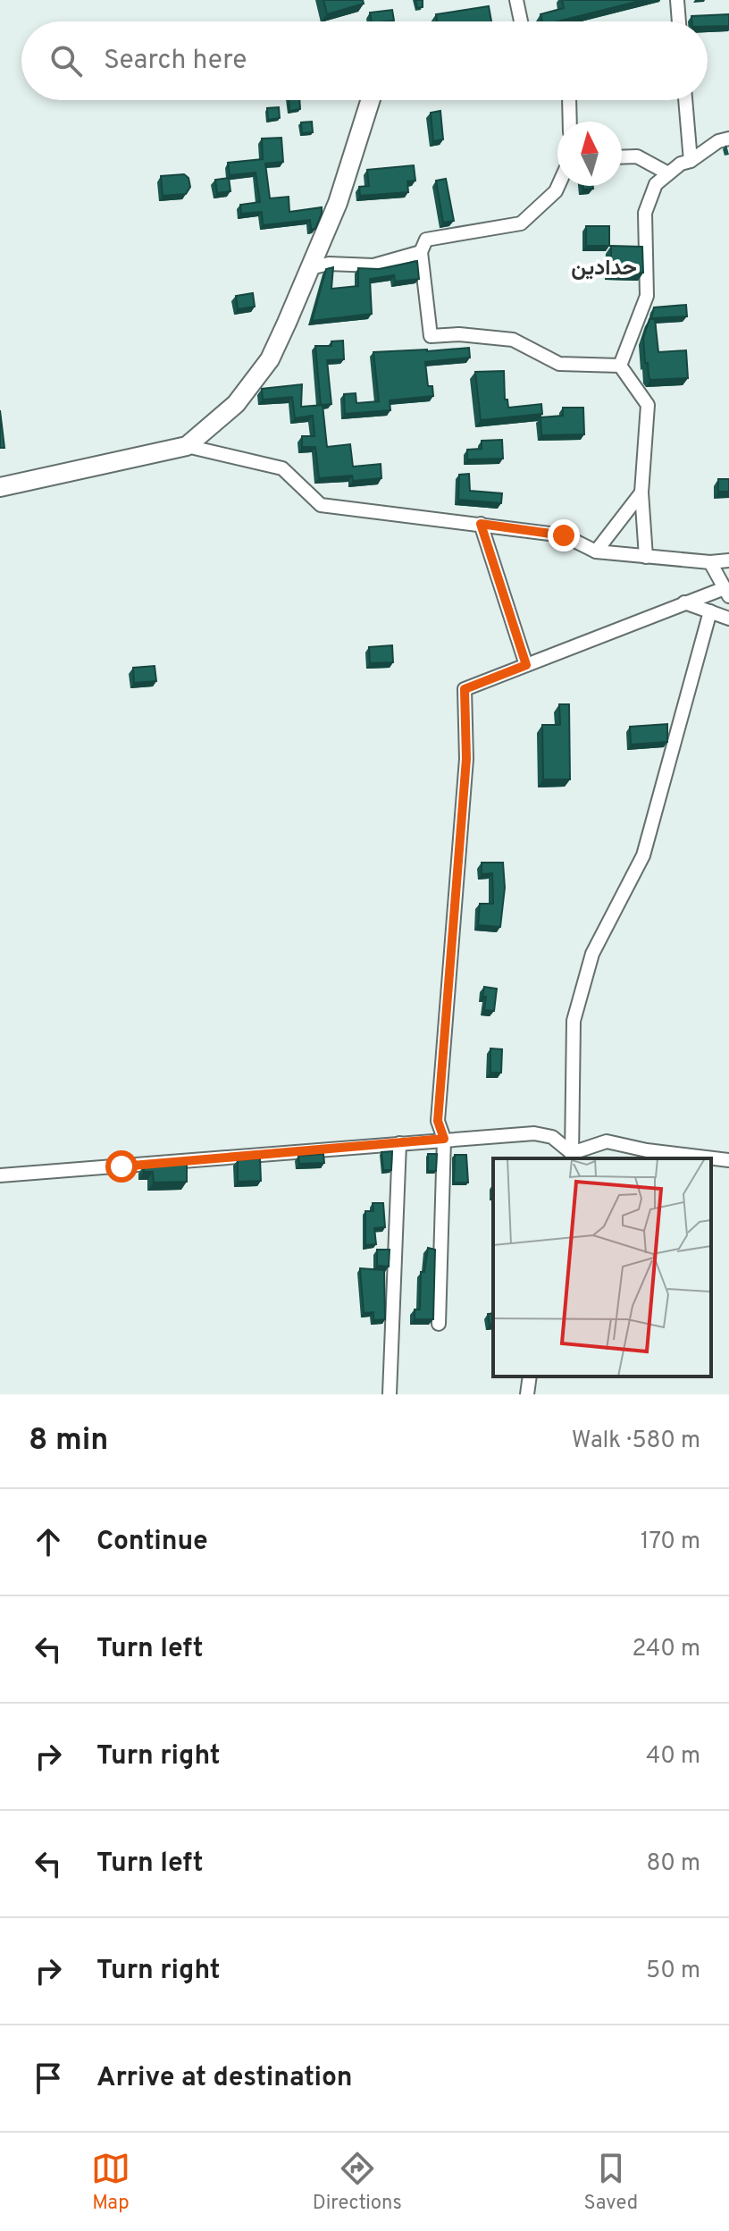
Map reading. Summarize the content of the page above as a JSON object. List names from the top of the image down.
{
  "districts": ["حدادين"],
  "north": "top",
  "page": {
    "search": "Search here",
    "heading": ["8 min", "Walk · 580 m"],
    "list": [
      ["Continue", "170 m"],
      ["Turn left", "240 m"],
      ["Turn right", "40 m"],
      ["Turn left", "80 m"],
      ["Turn right", "50 m"],
      "Arrive at destination"
    ],
    "nav": ["Map", "Directions", "Saved"]
  }
}
